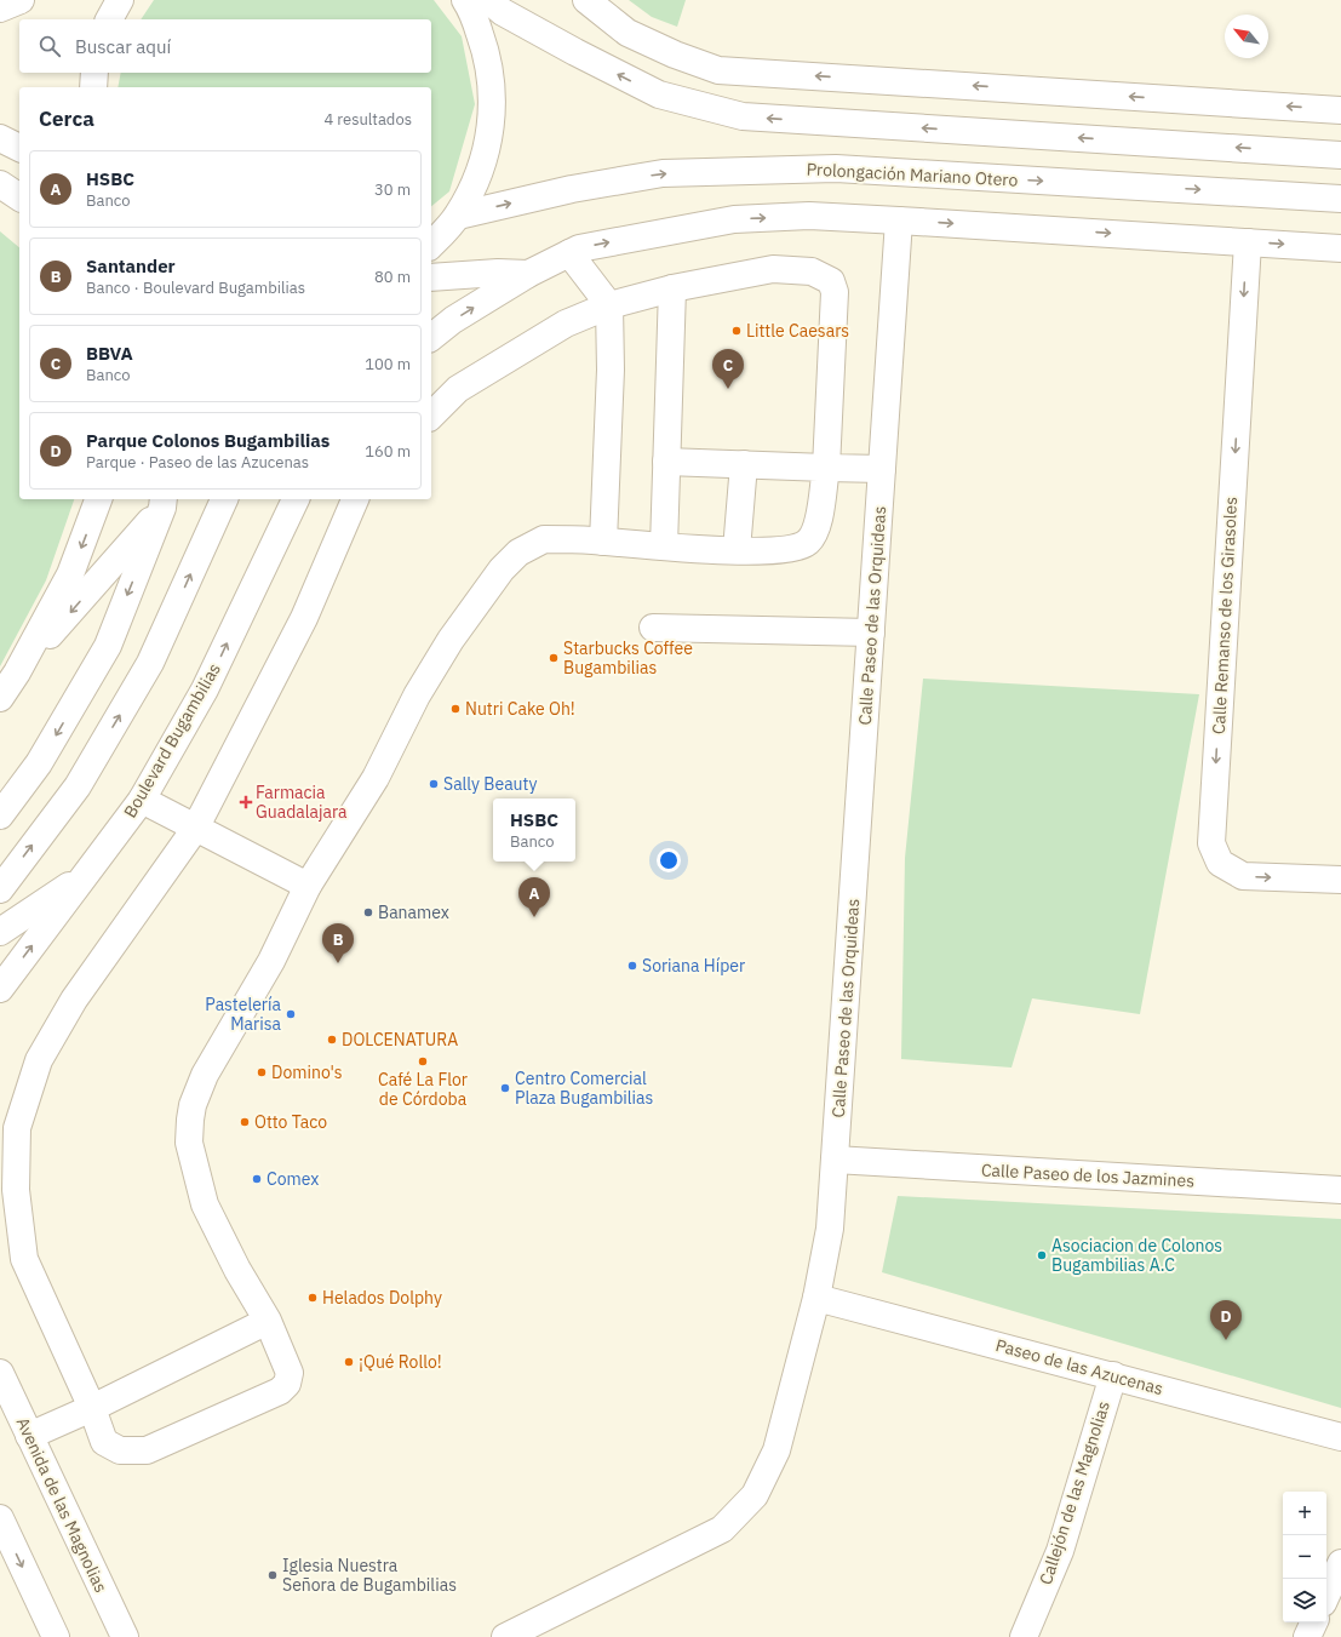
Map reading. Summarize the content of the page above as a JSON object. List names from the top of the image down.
{
  "streets": {
    "street": [
      "Prolongación Mariano Otero",
      "Calle Paseo de las Orquideas",
      "Calle Remanso de los Girasoles",
      "Boulevard Bugambilias",
      "Calle Paseo de los Jazmines",
      "Paseo de las Azucenas",
      "Callejón de las Magnolias",
      "Avenida de las Magnolias"
    ]
  },
  "crossings": [
    ["Calle Paseo de las Orquideas", "Calle Paseo de los Jazmines"],
    ["Calle Paseo de las Orquideas", "Paseo de las Azucenas"],
    ["Paseo de las Azucenas", "Callejón de las Magnolias"]
  ],
  "one_way": ["Calle Remanso de los Girasoles"],
  "places": {
    "other": [
      "Little Caesars",
      "Starbucks Coffee Bugambilias",
      "Nutri Cake Oh!",
      "Sally Beauty",
      "Banamex",
      "Soriana Híper",
      "Pastelería Marisa",
      "DOLCENATURA",
      "Café La Flor de Córdoba",
      "Domino's",
      "Centro Comercial Plaza Bugambilias",
      "Otto Taco",
      "Comex",
      "Asociacion de Colonos Bugambilias A.C",
      "Helados Dolphy",
      "¡Qué Rollo!",
      "Iglesia Nuestra Señora de Bugambilias"
    ],
    "health": ["Farmacia Guadalajara"]
  },
  "north": "top left",
  "page": {
    "search": "Buscar aquí",
    "heading": ["Cerca", "4 resultados"],
    "list": [
      {
        "mark": "A",
        "name": "HSBC",
        "note": "Banco",
        "value": "30 m"
      },
      {
        "mark": "B",
        "name": "Santander",
        "note": "Banco · Boulevard Bugambilias",
        "value": "80 m"
      },
      {
        "mark": "C",
        "name": "BBVA",
        "note": "Banco",
        "value": "100 m"
      },
      {
        "mark": "D",
        "name": "Parque Colonos Bugambilias",
        "note": "Parque · Paseo de las Azucenas",
        "value": "160 m"
      }
    ],
    "pins": [
      "C",
      "A",
      "B",
      "D"
    ],
    "popup": ["HSBC", "Banco"],
    "map_buttons": ["+", "−"]
  }
}
